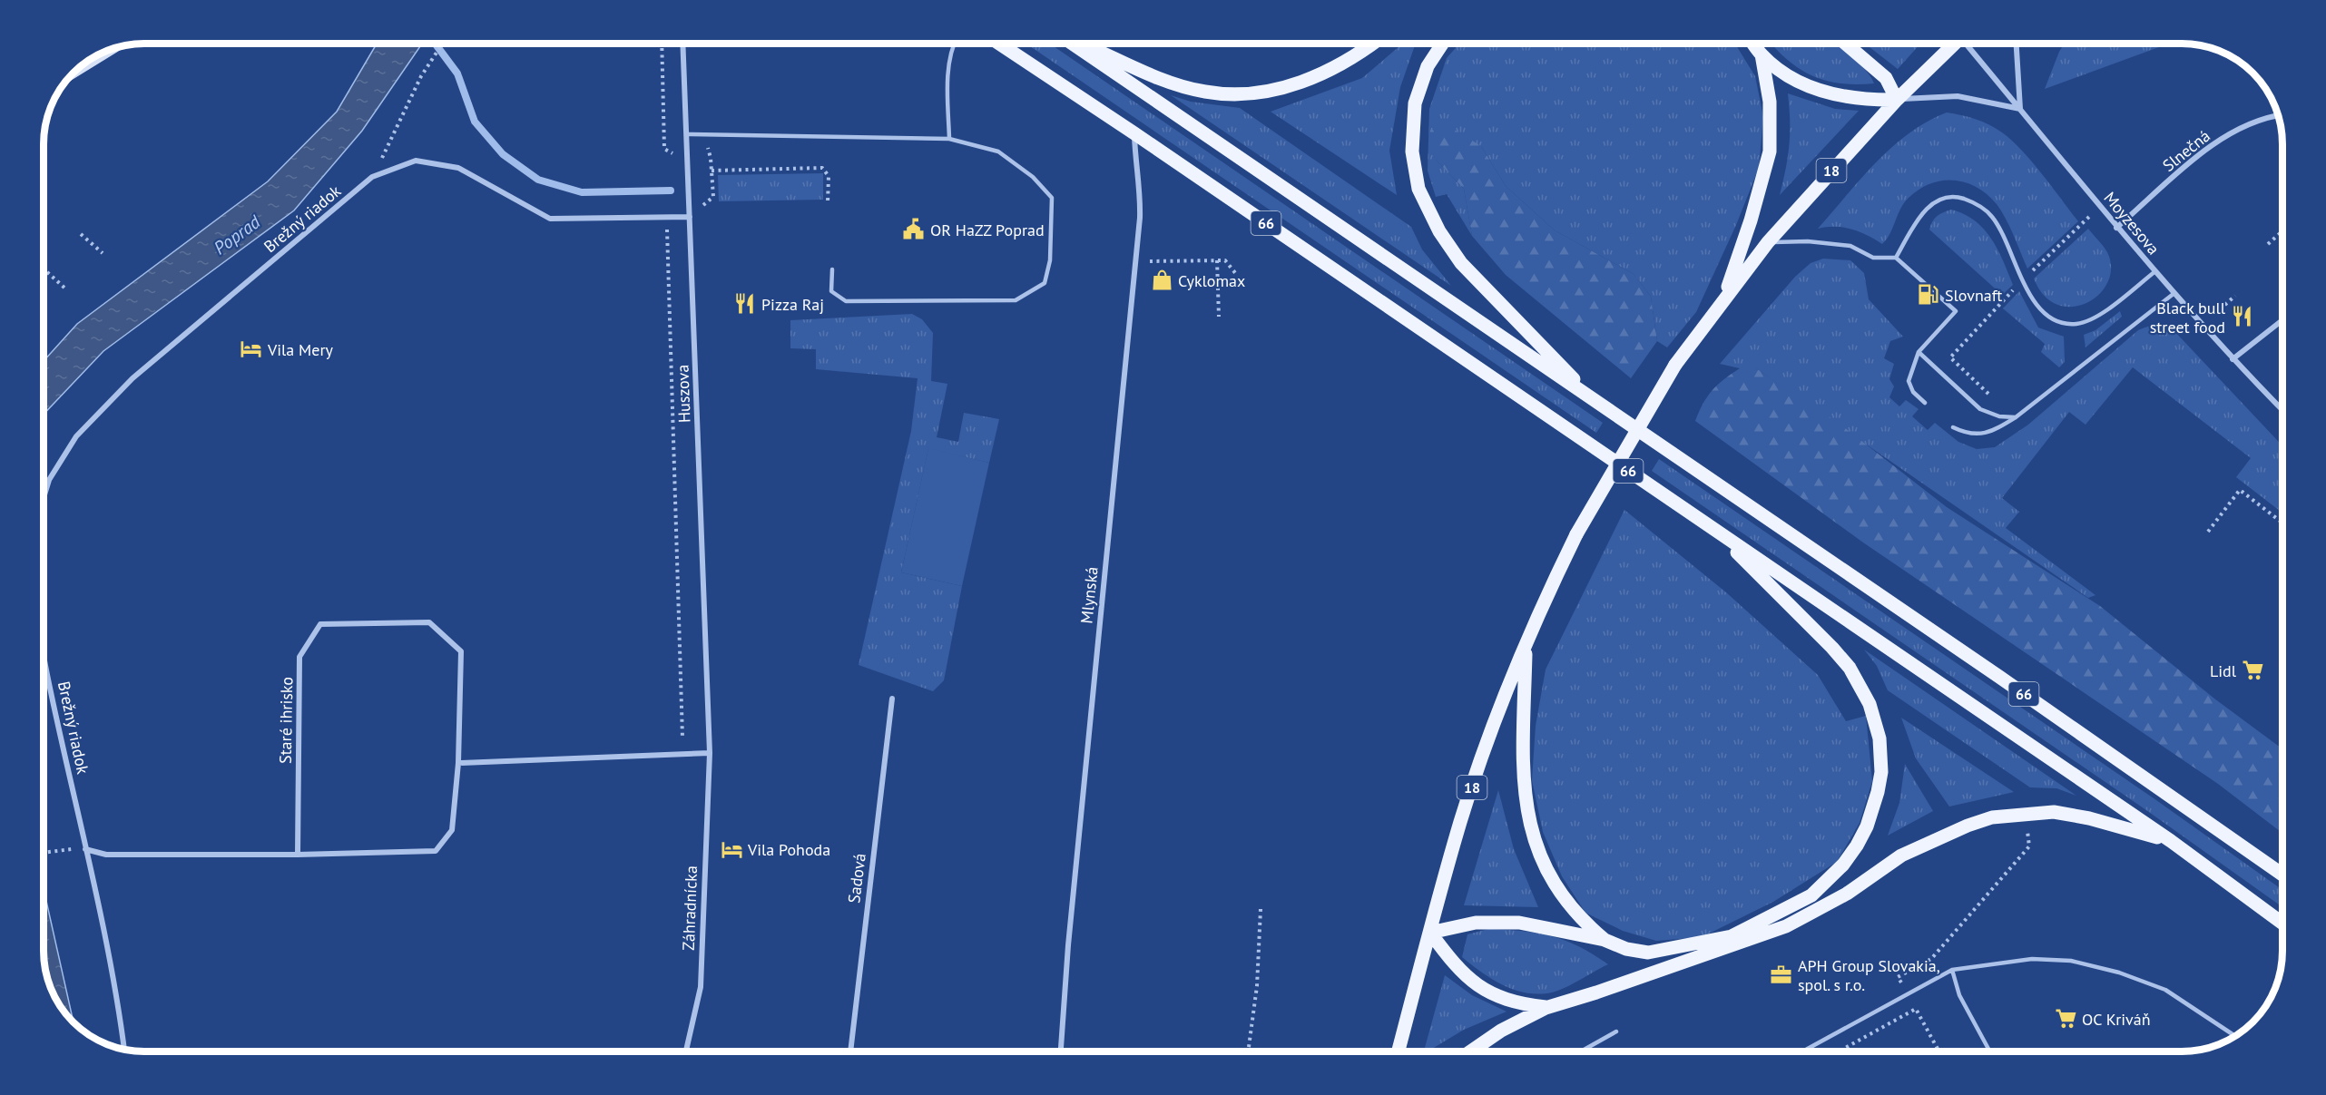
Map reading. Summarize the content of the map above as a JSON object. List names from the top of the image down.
{
  "streets": {
    "main road": ["18", "66"],
    "street": [
      "Slnečná",
      "Brežný riadok",
      "Moyzesova",
      "Huszova",
      "Mlynská",
      "Staré ihrisko",
      "Sadová",
      "Záhradnícka"
    ]
  },
  "crossings": [
    ["Slnečná", "Moyzesova"],
    ["Brežný riadok", "Huszova"],
    ["66", "Mlynská"],
    ["Huszova", "Záhradnícka"]
  ],
  "water": ["Poprad"],
  "places": {
    "public building": ["OR HaZZ Poprad"],
    "shop": ["Cyklomax"],
    "fuel station": ["Slovnaft"],
    "restaurant": ["Pizza Raj", "Black bull street food"],
    "hotel": ["Vila Mery", "Vila Pohoda"],
    "supermarket": ["Lidl", "OC Kriváň"],
    "office": ["APH Group Slovakia, spol. s r.o."]
  }
}
